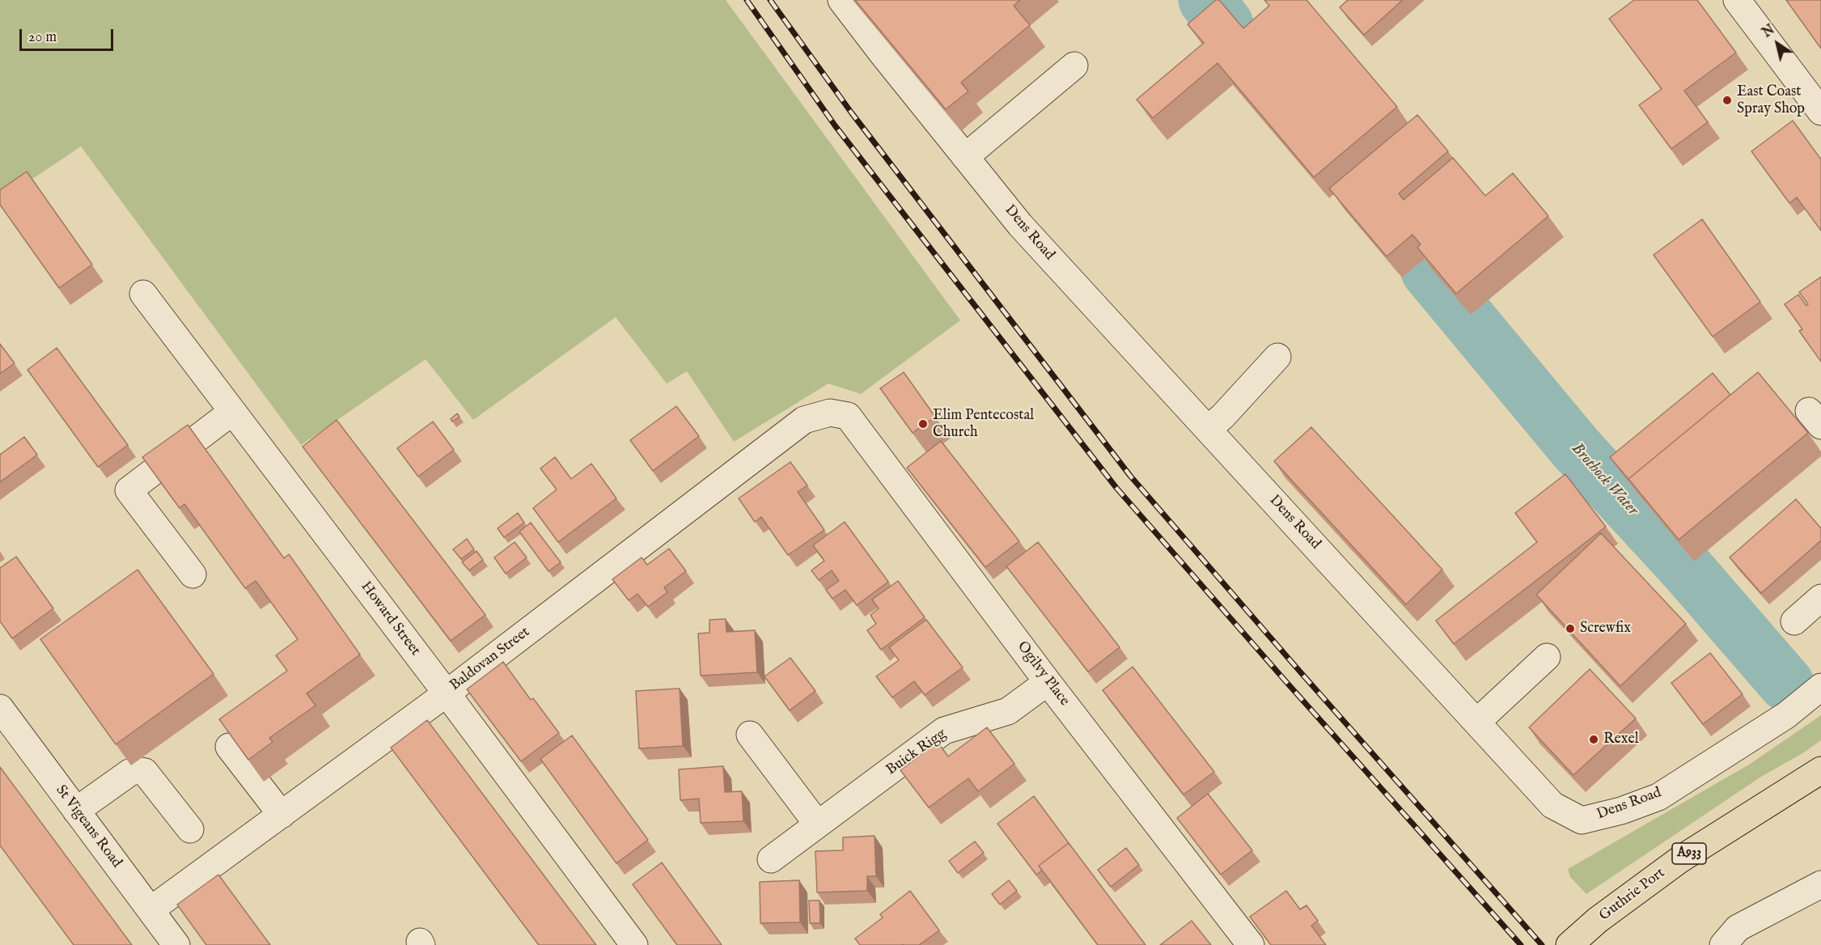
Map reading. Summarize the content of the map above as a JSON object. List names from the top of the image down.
{
  "streets": {
    "main road": ["A933", "Guthrie Port"],
    "street": [
      "Dens Road",
      "Howard Street",
      "Baldovan Street",
      "Ogilvy Place",
      "Buick Rigg",
      "St Vigeans Road"
    ]
  },
  "crossings": [
    ["Howard Street", "Baldovan Street"],
    ["Baldovan Street", "Ogilvy Place"],
    ["Baldovan Street", "St Vigeans Road"],
    ["Ogilvy Place", "Buick Rigg"]
  ],
  "water": ["Brothock Water"],
  "places": [
    "East Coast Spray Shop",
    "Elim Pentecostal Church",
    "Screwfix",
    "Rexel"
  ],
  "scale_bar": "20 m",
  "north": "top left"
}
